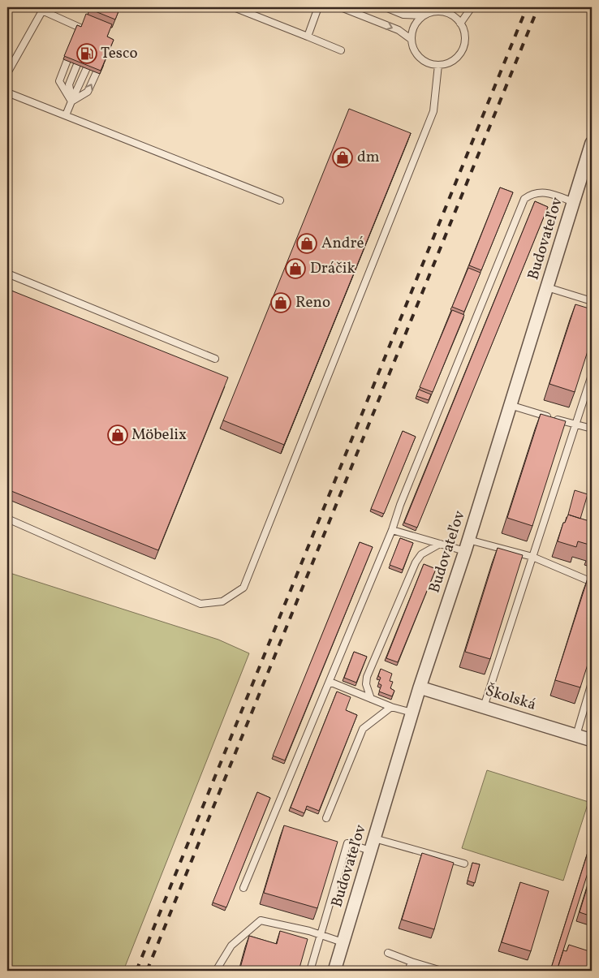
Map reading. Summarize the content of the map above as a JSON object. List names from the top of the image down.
{
  "streets": {
    "street": ["Budovateľov", "Školská"]
  },
  "crossings": [
    ["Budovateľov", "Školská"]
  ],
  "places": {
    "fuel station": ["Tesco"],
    "shop": [
      "dm",
      "André",
      "Dráčik",
      "Reno",
      "Möbelix"
    ]
  }
}
